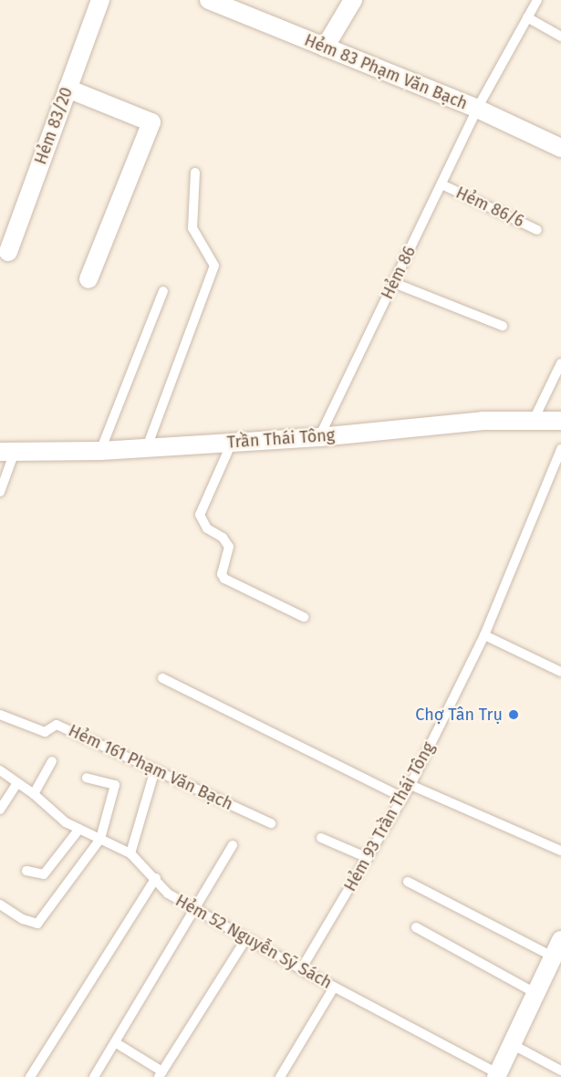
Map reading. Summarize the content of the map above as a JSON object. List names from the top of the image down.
{
  "streets": {
    "street": ["Hẻm 83 Phạm Văn Bạch", "Hẻm 83/20", "Trần Thái Tông"],
    "lane": [
      "Hẻm 86/6",
      "Hẻm 86",
      "Hẻm 161 Phạm Văn Bạch",
      "Hẻm 93 Trần Thái Tông",
      "Hẻm 52 Nguyễn Sỹ Sách"
    ]
  },
  "crossings": [
    ["Hẻm 83 Phạm Văn Bạch", "Hẻm 86"],
    ["Hẻm 86/6", "Hẻm 86"],
    ["Hẻm 86", "Trần Thái Tông"],
    ["Hẻm 93 Trần Thái Tông", "Hẻm 52 Nguyễn Sỹ Sách"]
  ],
  "places": ["Chợ Tân Trụ"]
}
